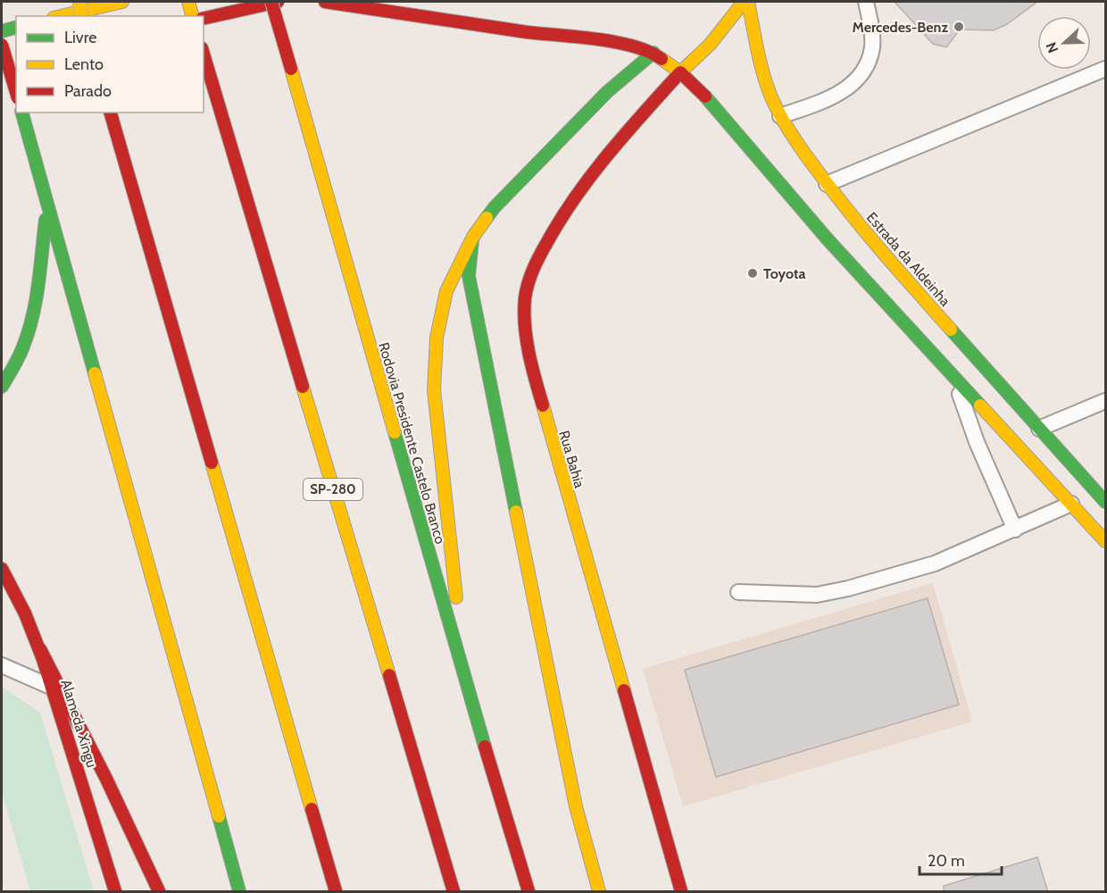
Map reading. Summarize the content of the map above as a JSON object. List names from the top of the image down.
{
  "streets": {
    "main road": [
      "Estrada da Aldeinha",
      "Rodovia Presidente Castelo Branco",
      "Rua Bahia",
      "SP-280",
      "Alameda Xingu"
    ]
  },
  "places": ["Mercedes-Benz", "Toyota"],
  "legend": ["Livre", "Lento", "Parado"],
  "scale_bar": "20 m",
  "north": "left"
}
